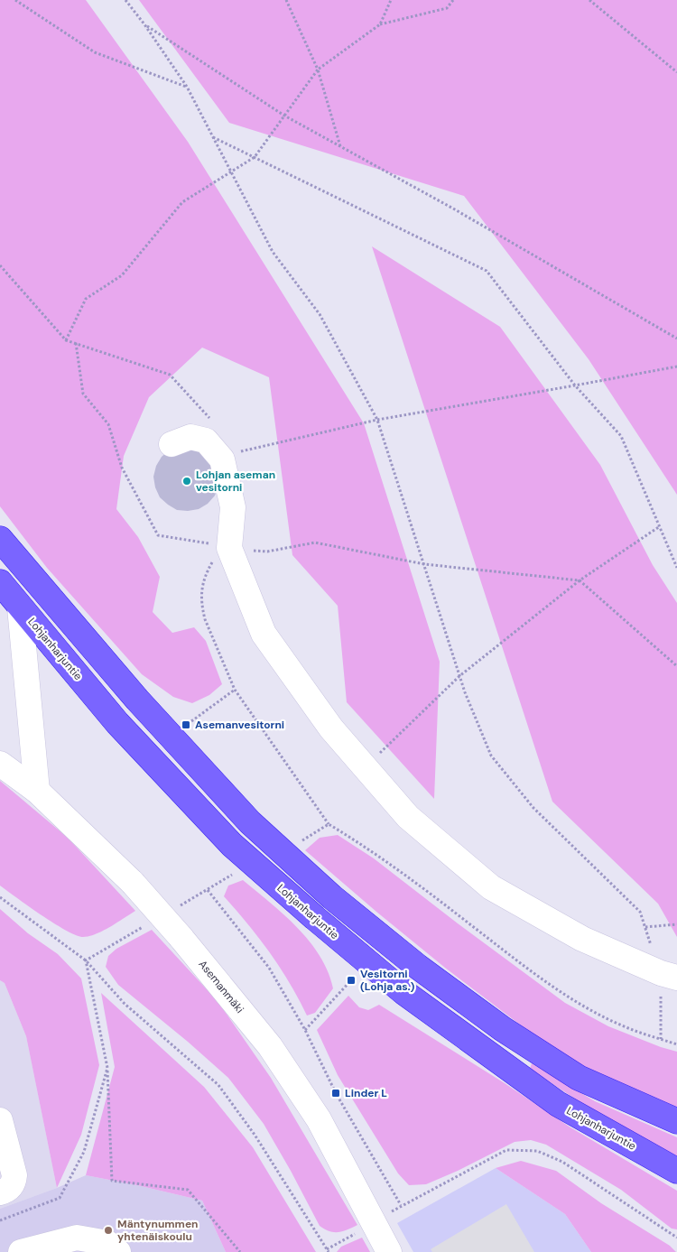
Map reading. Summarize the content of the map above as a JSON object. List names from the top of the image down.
{
  "streets": {
    "highway": ["Lohjanharjuntie"],
    "street": ["Asemanmäki"]
  },
  "places": {
    "other": ["Lohjan aseman vesitorni", "Mäntynummen yhtenäiskoulu"],
    "transit": ["Asemanvesitorni", "Vesitorni (Lohja as.)", "Linder L"]
  }
}
